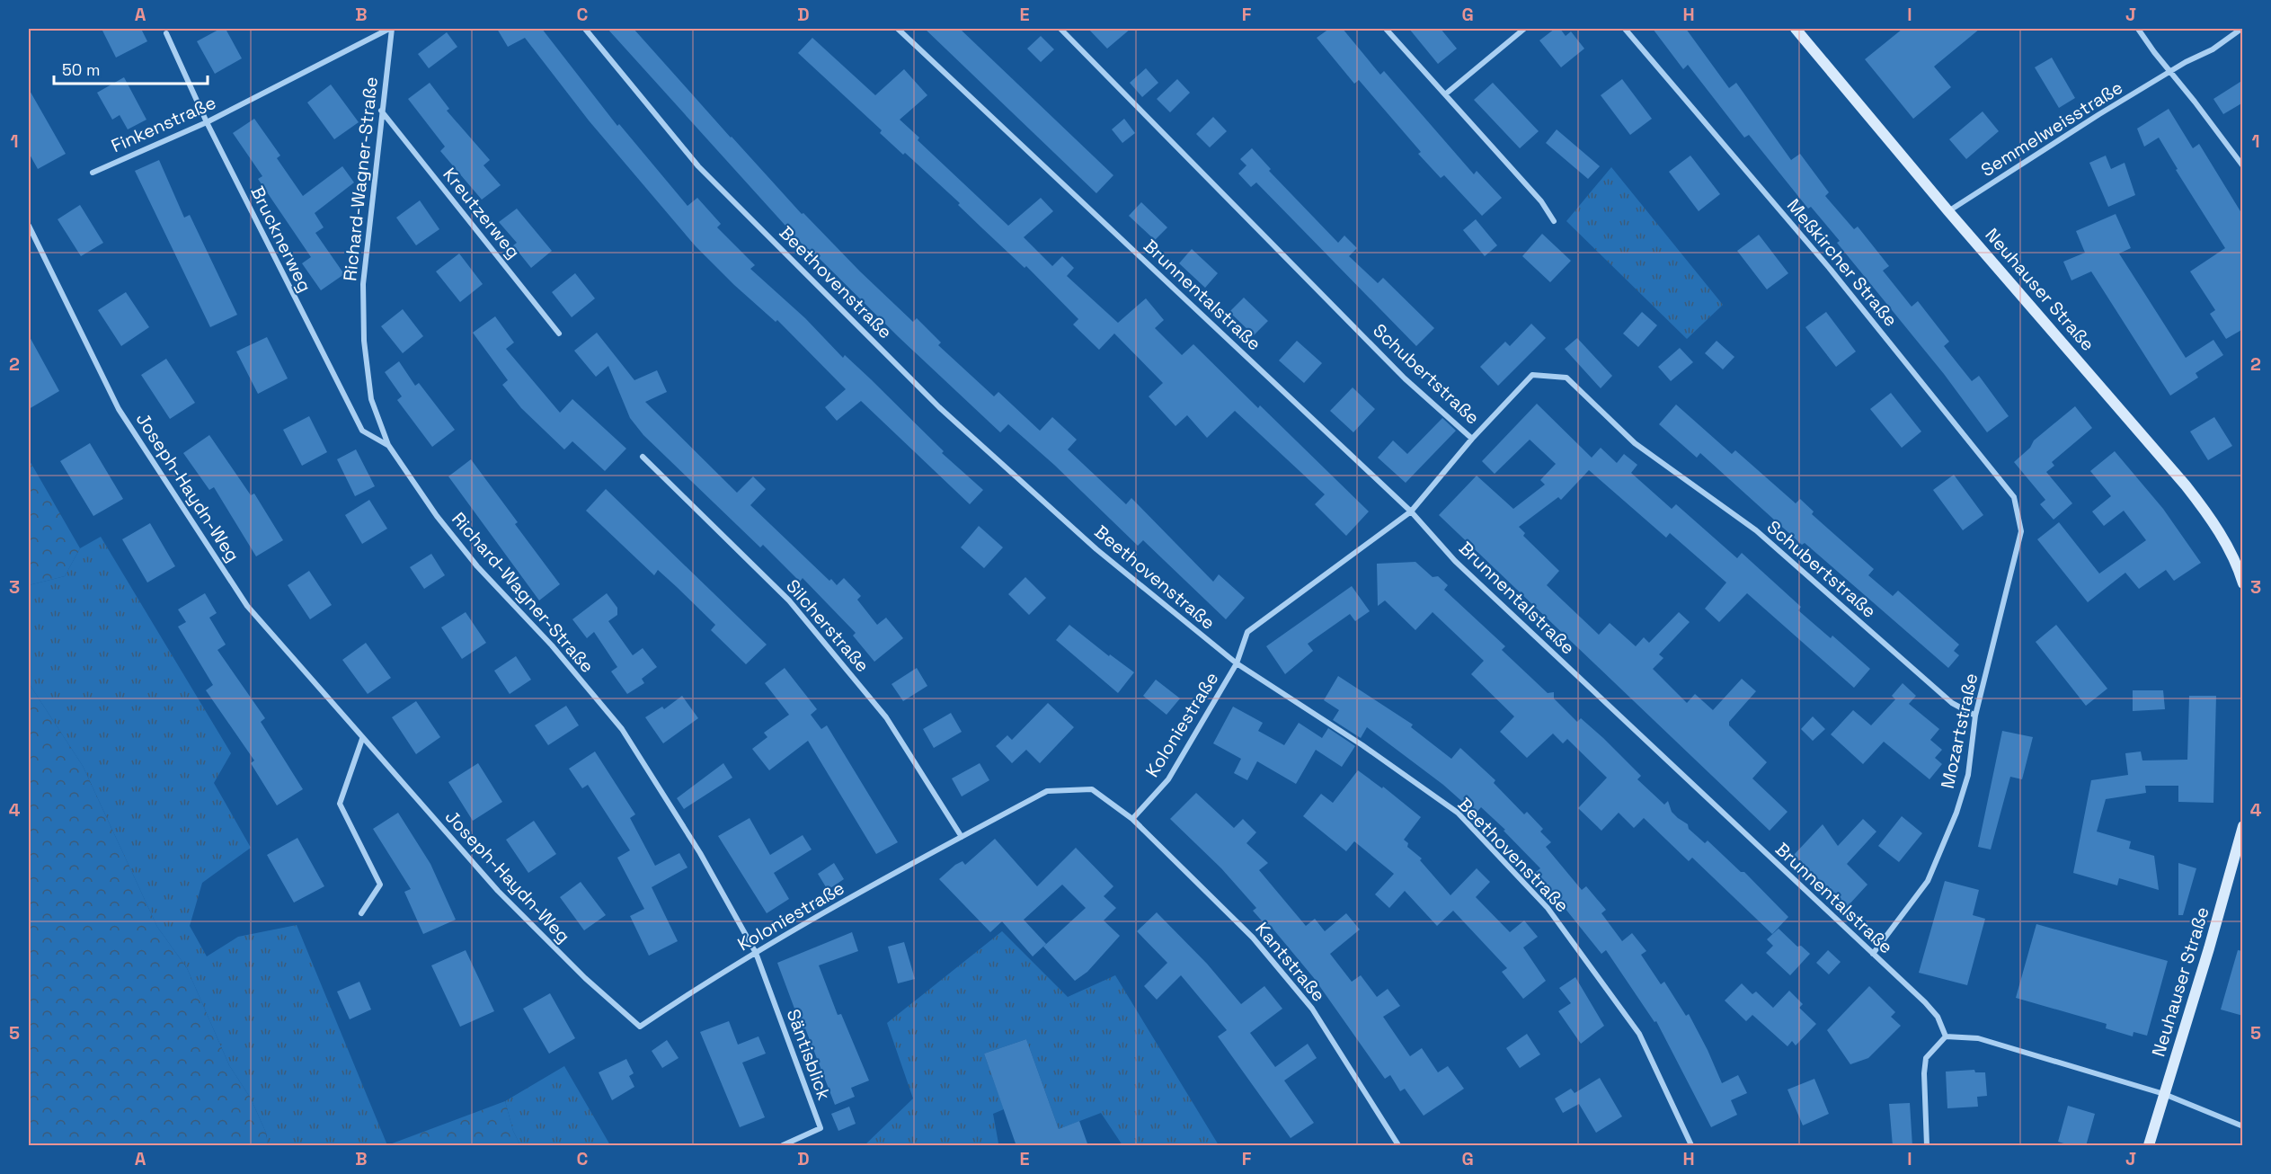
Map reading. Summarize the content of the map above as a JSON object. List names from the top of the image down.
{
  "streets": {
    "street": [
      "Finkenstraße",
      "Semmelweisstraße",
      "Richard-Wagner-Straße",
      "Kreutzerweg",
      "Brucknerweg",
      "Meßkircher Straße",
      "Beethovenstraße",
      "Neuhauser Straße",
      "Brunnentalstraße",
      "Schubertstraße",
      "Joseph-Haydn-Weg",
      "Silcherstraße",
      "Koloniestraße",
      "Mozartstraße",
      "Kantstraße",
      "Säntisblick"
    ]
  },
  "crossings": [
    ["Finkenstraße", "Richard-Wagner-Straße"],
    ["Finkenstraße", "Brucknerweg"],
    ["Semmelweisstraße", "Neuhauser Straße"],
    ["Richard-Wagner-Straße", "Kreutzerweg"],
    ["Richard-Wagner-Straße", "Brucknerweg"],
    ["Richard-Wagner-Straße", "Koloniestraße"],
    ["Richard-Wagner-Straße", "Säntisblick"],
    ["Meßkircher Straße", "Mozartstraße"],
    ["Beethovenstraße", "Koloniestraße"],
    ["Brunnentalstraße", "Koloniestraße"],
    ["Brunnentalstraße", "Mozartstraße"],
    ["Schubertstraße", "Koloniestraße"],
    ["Schubertstraße", "Mozartstraße"],
    ["Joseph-Haydn-Weg", "Koloniestraße"],
    ["Silcherstraße", "Koloniestraße"],
    ["Koloniestraße", "Kantstraße"],
    ["Koloniestraße", "Säntisblick"]
  ],
  "scale_bar": "50 m",
  "grid": {
    "columns": [
      "A",
      "B",
      "C",
      "D",
      "E",
      "F",
      "G",
      "H",
      "I",
      "J"
    ],
    "rows": [
      "1",
      "2",
      "3",
      "4",
      "5"
    ]
  }
}
